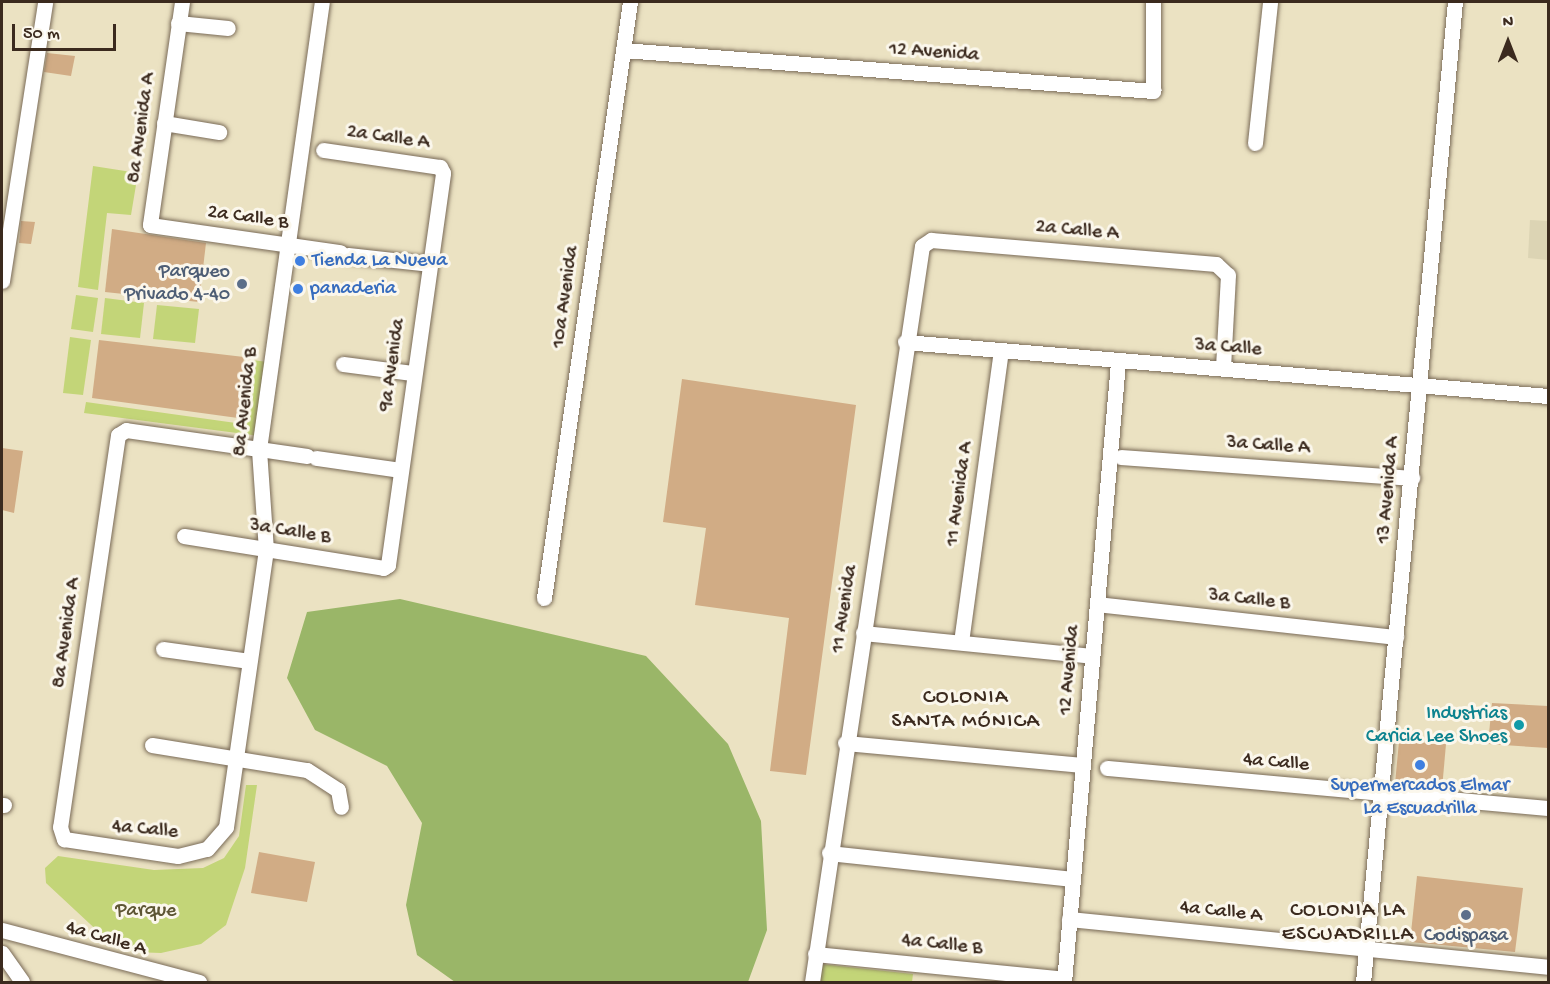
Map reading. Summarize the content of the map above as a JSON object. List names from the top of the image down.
{
  "streets": {
    "street": [
      "12 Avenida",
      "8a Avenida A",
      "2a Calle A",
      "2a Calle B",
      "10a Avenida",
      "3a Calle",
      "9a Avenida",
      "8a Avenida B",
      "3a Calle A",
      "13 Avenida A",
      "11 Avenida A",
      "3a Calle B",
      "11 Avenida",
      "4a Calle",
      "4a Calle A",
      "4a Calle B"
    ]
  },
  "crossings": [
    ["12 Avenida", "10a Avenida"],
    ["12 Avenida", "3a Calle"],
    ["12 Avenida", "3a Calle B"],
    ["12 Avenida", "4a Calle A"],
    ["12 Avenida", "4a Calle B"],
    ["8a Avenida A", "2a Calle B"],
    ["8a Avenida A", "8a Avenida B"],
    ["8a Avenida A", "4a Calle"],
    ["2a Calle A", "3a Calle"],
    ["2a Calle A", "9a Avenida"],
    ["2a Calle A", "11 Avenida"],
    ["2a Calle B", "9a Avenida"],
    ["2a Calle B", "8a Avenida B"],
    ["3a Calle", "13 Avenida A"],
    ["3a Calle", "11 Avenida A"],
    ["3a Calle", "11 Avenida"],
    ["9a Avenida", "3a Calle B"],
    ["8a Avenida B", "3a Calle B"],
    ["8a Avenida B", "4a Calle"],
    ["3a Calle A", "13 Avenida A"],
    ["13 Avenida A", "3a Calle B"],
    ["13 Avenida A", "4a Calle"],
    ["13 Avenida A", "4a Calle A"],
    ["11 Avenida", "4a Calle B"]
  ],
  "districts": ["COLONIA SANTA MÓNICA", "COLONIA LA ESCUADRILLA"],
  "parks": ["Parque"],
  "places": [
    "Tienda La Nueva",
    "Parqueo Privado 4-40",
    "panaderia",
    "Industrias Caricia Lee Shoes",
    "Supermercados Elmar La Escuadrilla",
    "Codispasa"
  ],
  "scale_bar": "50 m",
  "north": "top"
}
